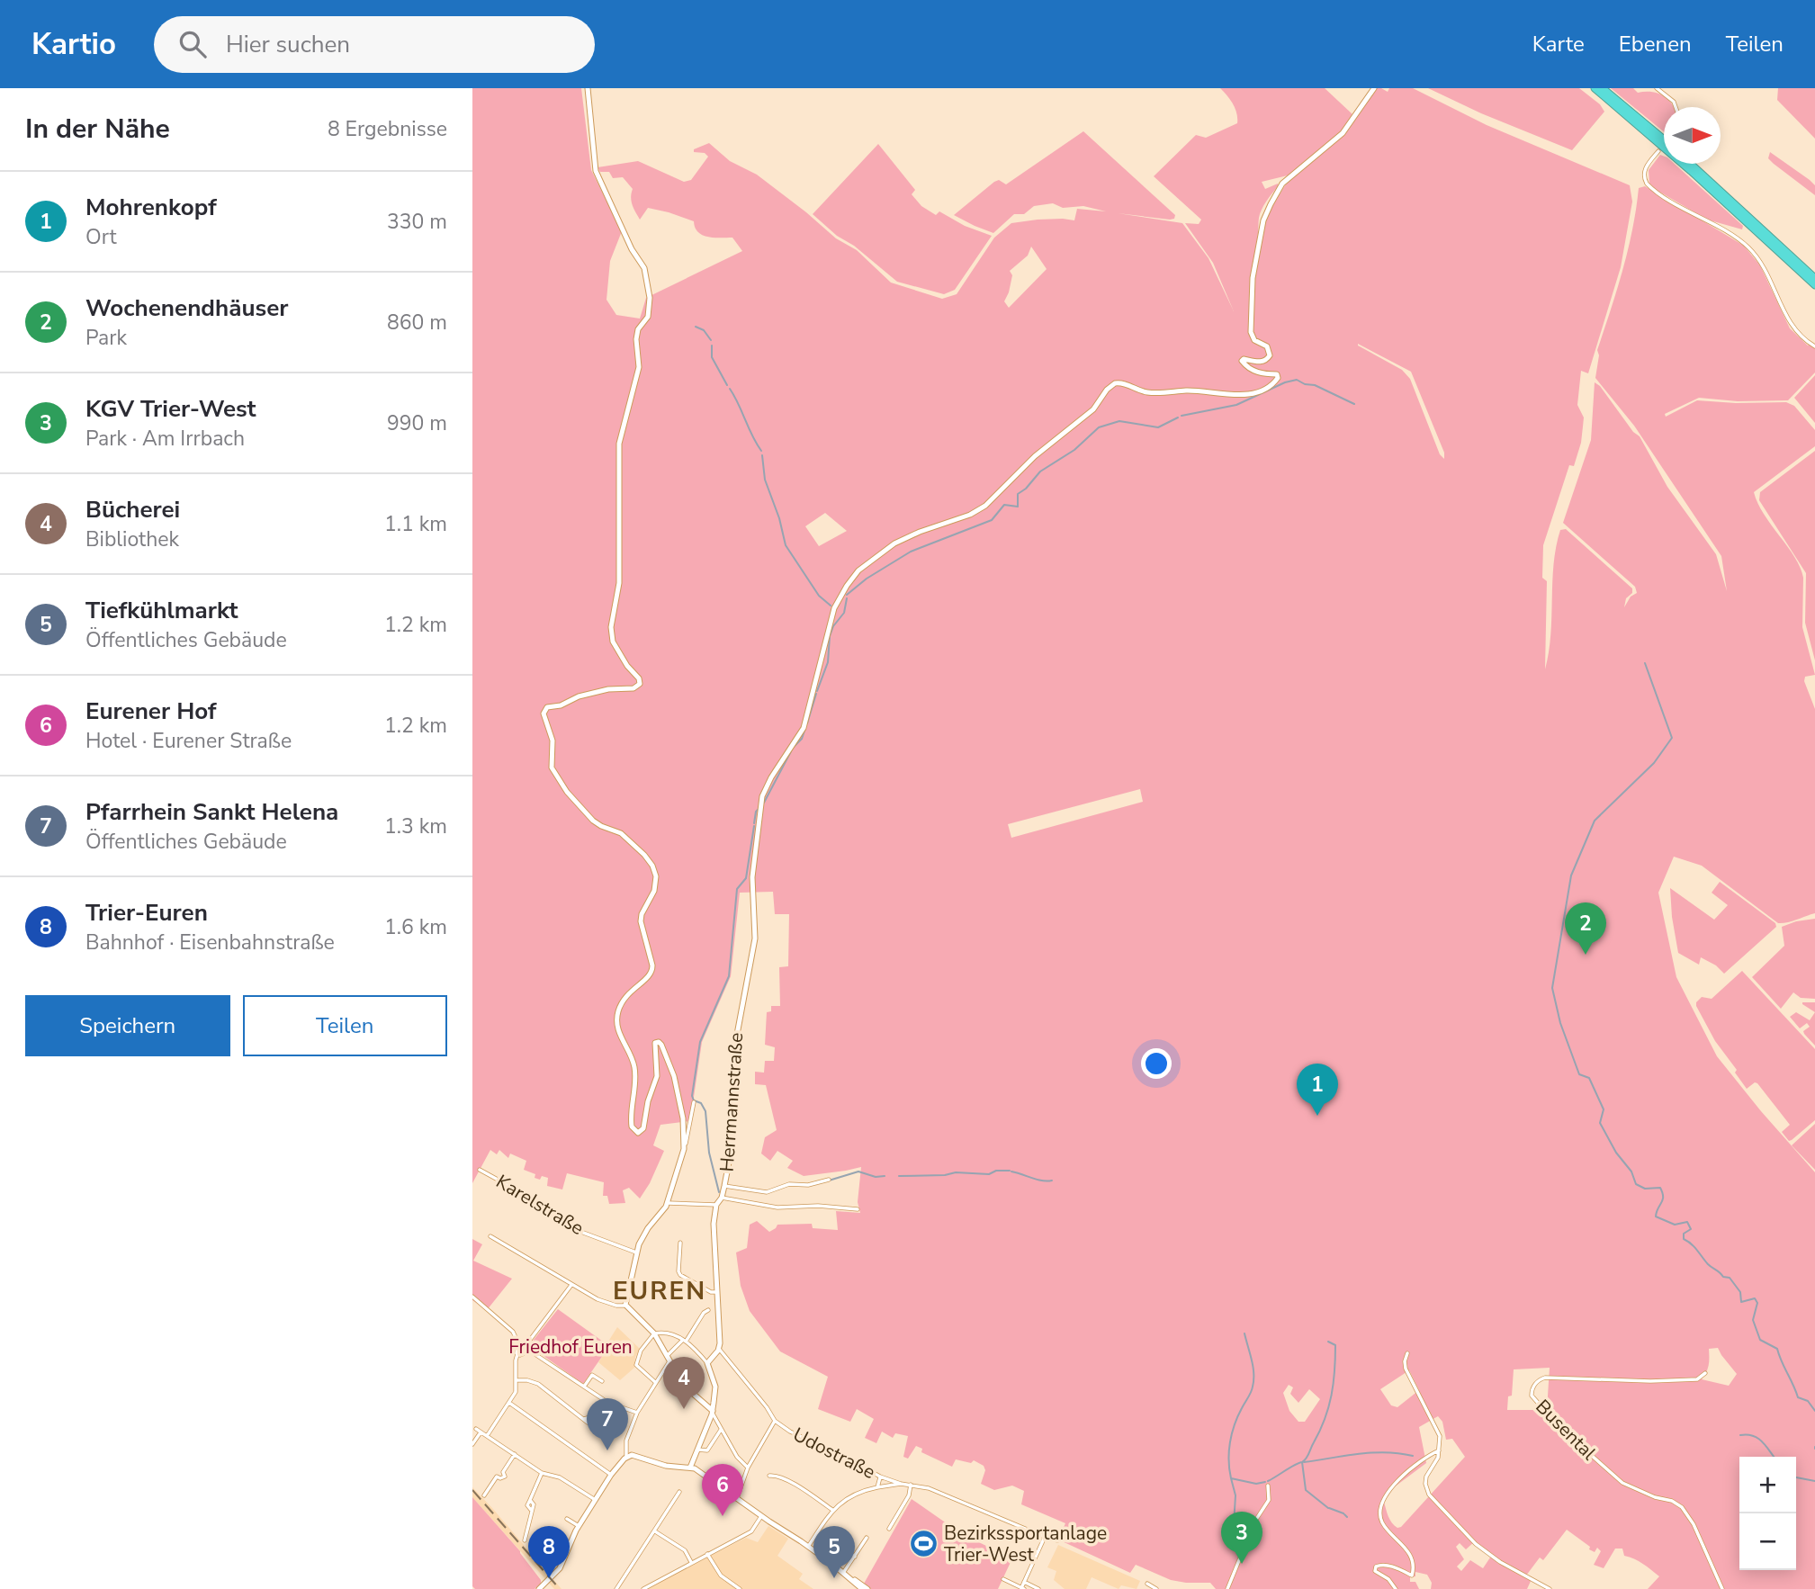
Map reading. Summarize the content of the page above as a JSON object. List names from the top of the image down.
{
  "streets": {
    "street": [
      "Herrmannstraße",
      "Karelstraße",
      "Busental",
      "Udostraße"
    ]
  },
  "districts": ["EUREN"],
  "parks": ["Friedhof Euren"],
  "places": {
    "sports": ["Bezirkssportanlage Trier-West"]
  },
  "north": "right",
  "page": {
    "header": "Kartio",
    "search": "Hier suchen",
    "nav": ["Karte", "Ebenen", "Teilen"],
    "heading": ["In der Nähe", "8 Ergebnisse"],
    "list": [
      {
        "mark": "1",
        "name": "Mohrenkopf",
        "note": "Ort",
        "value": "330 m"
      },
      {
        "mark": "2",
        "name": "Wochenendhäuser",
        "note": "Park",
        "value": "860 m"
      },
      {
        "mark": "3",
        "name": "KGV Trier-West",
        "note": "Park · Am Irrbach",
        "value": "990 m"
      },
      {
        "mark": "4",
        "name": "Bücherei",
        "note": "Bibliothek",
        "value": "1.1 km"
      },
      {
        "mark": "5",
        "name": "Tiefkühlmarkt",
        "note": "Öffentliches Gebäude",
        "value": "1.2 km"
      },
      {
        "mark": "6",
        "name": "Eurener Hof",
        "note": "Hotel · Eurener Straße",
        "value": "1.2 km"
      },
      {
        "mark": "7",
        "name": "Pfarrhein Sankt Helena",
        "note": "Öffentliches Gebäude",
        "value": "1.3 km"
      },
      {
        "mark": "8",
        "name": "Trier-Euren",
        "note": "Bahnhof · Eisenbahnstraße",
        "value": "1.6 km"
      }
    ],
    "pins": [
      "2",
      "1",
      "4",
      "7",
      "6",
      "3",
      "5",
      "8"
    ],
    "buttons": ["Speichern", "Teilen"],
    "map_buttons": ["+", "−"]
  }
}
